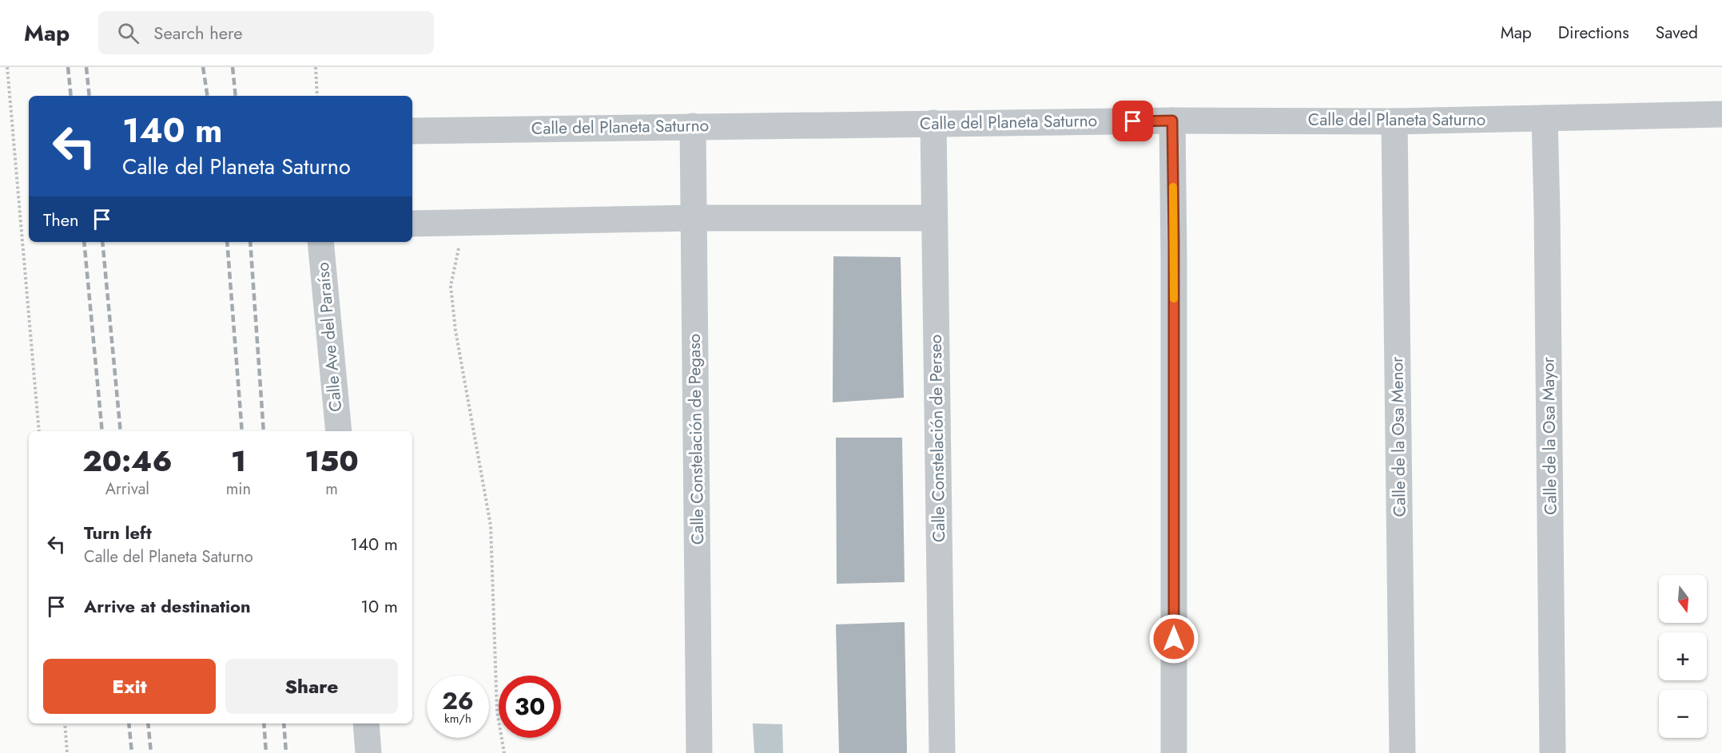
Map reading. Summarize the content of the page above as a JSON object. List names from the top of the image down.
{
  "streets": {
    "street": [
      "Calle del Planeta Saturno",
      "Calle Ave del Paraíso",
      "Calle de la Osa Mayor",
      "Calle de la Osa Menor",
      "Calle Constelación de Perseo",
      "Calle Constelación de Pegaso"
    ]
  },
  "crossings": [
    ["Calle del Planeta Saturno", "Calle de la Osa Mayor"],
    ["Calle del Planeta Saturno", "Calle de la Osa Menor"],
    ["Calle del Planeta Saturno", "Calle Constelación de Perseo"],
    ["Calle del Planeta Saturno", "Calle Constelación de Pegaso"]
  ],
  "north": "bottom",
  "page": {
    "header": "Map",
    "search": "Search here",
    "nav": ["Map", "Directions", "Saved"],
    "turn": ["140 m", "Calle del Planeta Saturno"],
    "then": "Then",
    "eta": [
      "20:46",
      "Arrival",
      "1",
      "min",
      "150",
      "m"
    ],
    "list": [
      {
        "name": "Turn left",
        "note": "Calle del Planeta Saturno",
        "value": "140 m"
      },
      {
        "name": "Arrive at destination",
        "value": "10 m"
      }
    ],
    "map_buttons": ["+", "−"],
    "buttons": ["Exit", "Share"],
    "speed": "26 km/h",
    "limit": "30"
  }
}
